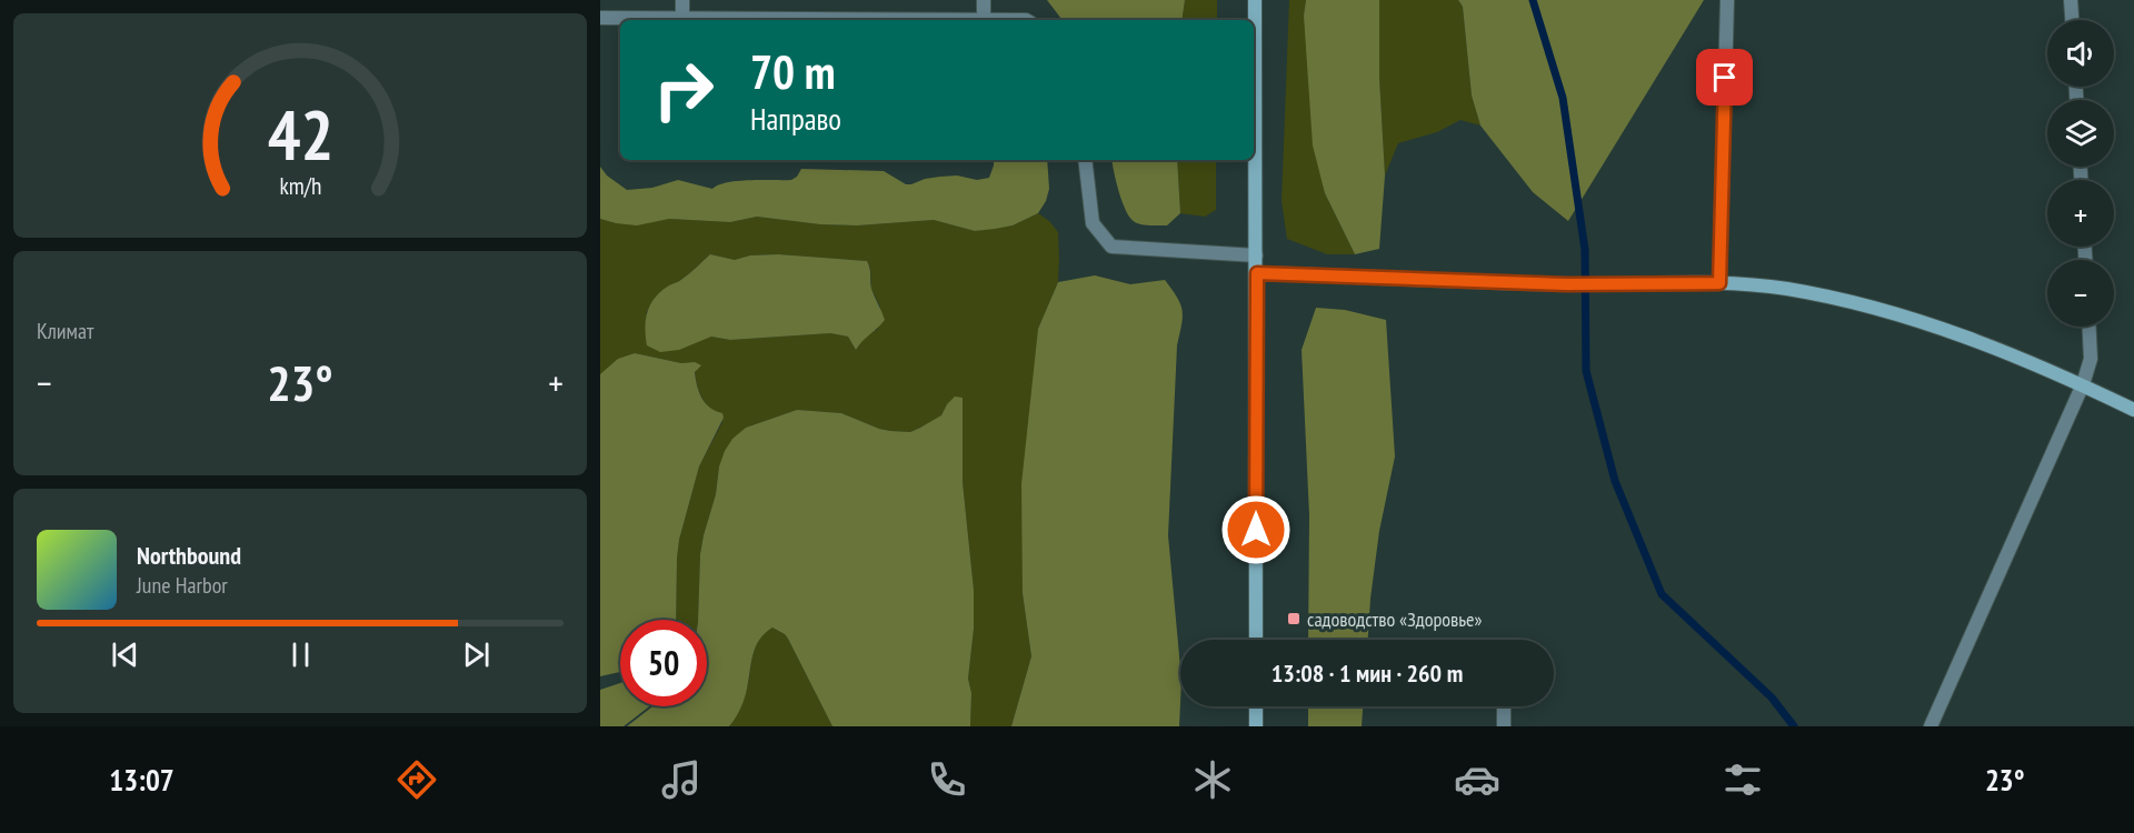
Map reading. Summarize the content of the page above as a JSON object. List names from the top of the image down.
{
  "places": {
    "transit": ["садоводство «Здоровье»"]
  },
  "page": {
    "map_buttons": ["+", "−"],
    "turn": ["70 m", "Направо"],
    "tile": "Климат",
    "heat": ["−", "23°", "+"],
    "song": ["Northbound", "June Harbor"],
    "limit": "50",
    "trip": "13:08 · 1 мин · 260 m",
    "tabs": ["13:07", "23°"],
    "gauge": ["42", "km/h"]
  }
}
